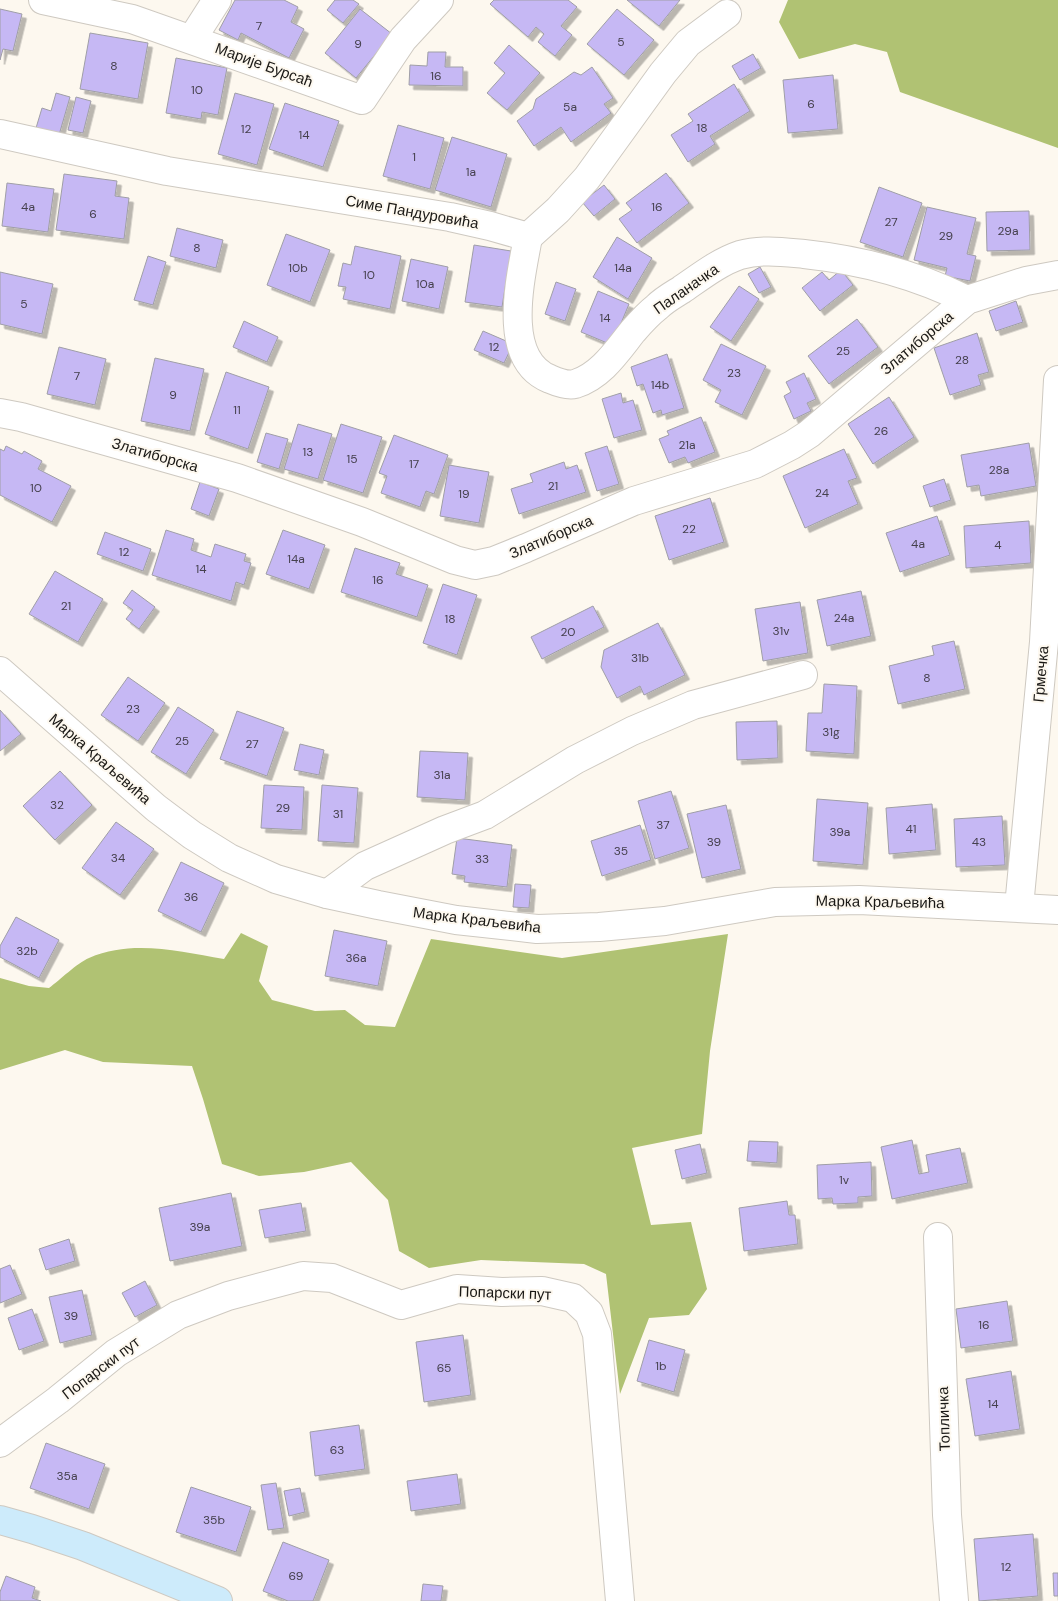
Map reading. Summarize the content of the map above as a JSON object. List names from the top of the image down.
{
  "streets": {
    "street": [
      "Марије Бурсаћ",
      "Симе Пандуровића",
      "Паланачка",
      "Златиборска",
      "Грмечка",
      "Марка Краљевића",
      "Попарски пут",
      "Топличка"
    ]
  },
  "crossings": [
    ["Симе Пандуровића", "Паланачка"],
    ["Паланачка", "Златиборска"],
    ["Грмечка", "Марка Краљевића"]
  ],
  "house_numbers": [
    "7",
    "5",
    "9",
    "8",
    "16",
    "10",
    "6",
    "5a",
    "18",
    "12",
    "14",
    "1",
    "1a",
    "4a",
    "16",
    "6",
    "27",
    "29a",
    "29",
    "8",
    "10b",
    "14a",
    "10",
    "10a",
    "5",
    "14",
    "12",
    "25",
    "28",
    "23",
    "7",
    "14b",
    "9",
    "11",
    "26",
    "21a",
    "13",
    "15",
    "17",
    "28a",
    "21",
    "10",
    "24",
    "19",
    "22",
    "4a",
    "4",
    "12",
    "14a",
    "14",
    "16",
    "21",
    "24a",
    "18",
    "31v",
    "20",
    "31b",
    "8",
    "23",
    "31g",
    "25",
    "27",
    "31a",
    "32",
    "29",
    "31",
    "37",
    "41",
    "39a",
    "39",
    "43",
    "35",
    "34",
    "33",
    "36",
    "32b",
    "36a",
    "1v",
    "39a",
    "39",
    "16",
    "1b",
    "65",
    "14",
    "63",
    "35a",
    "35b",
    "12",
    "69"
  ]
}
